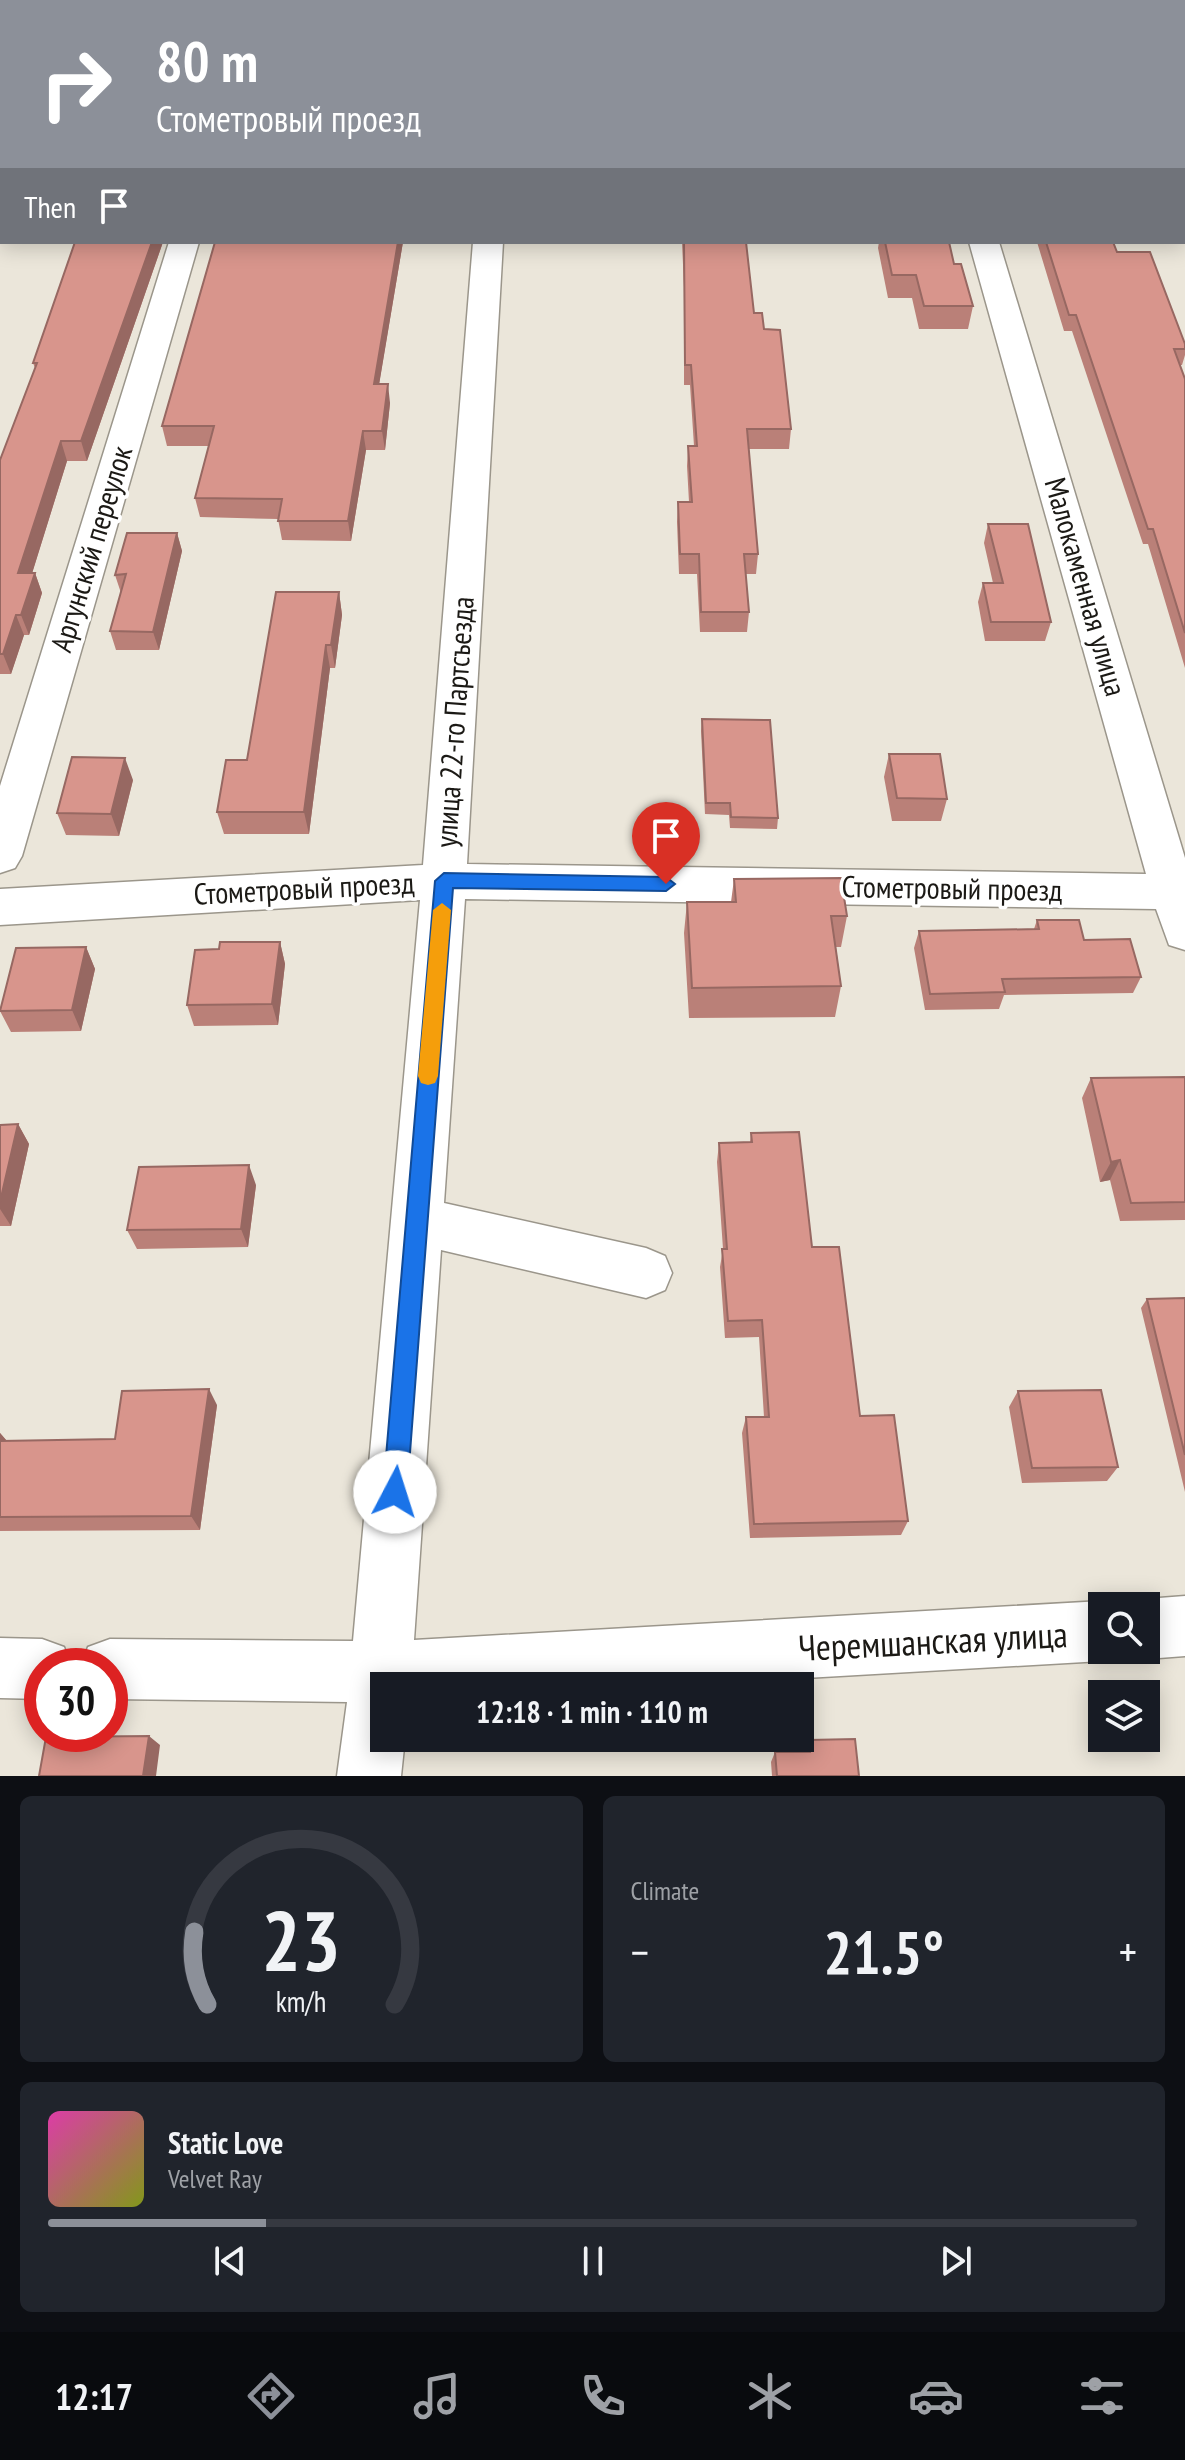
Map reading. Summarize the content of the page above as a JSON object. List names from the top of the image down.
{
  "streets": {
    "street": [
      "Аргунский переулок",
      "Малокаменная улица",
      "улица 22-го Партсъезда",
      "Стометровый проезд",
      "Черемшанская улица"
    ]
  },
  "crossings": [
    ["Малокаменная улица", "Стометровый проезд"],
    ["улица 22-го Партсъезда", "Стометровый проезд"],
    ["улица 22-го Партсъезда", "Черемшанская улица"]
  ],
  "page": {
    "turn": ["80 m", "Стометровый проезд"],
    "then": "Then",
    "limit": "30",
    "trip": "12:18 · 1 min · 110 m",
    "tile": "Climate",
    "heat": ["−", "21.5°", "+"],
    "song": ["Static Love", "Velvet Ray"],
    "tabs": "12:17",
    "gauge": ["23", "km/h"]
  }
}
